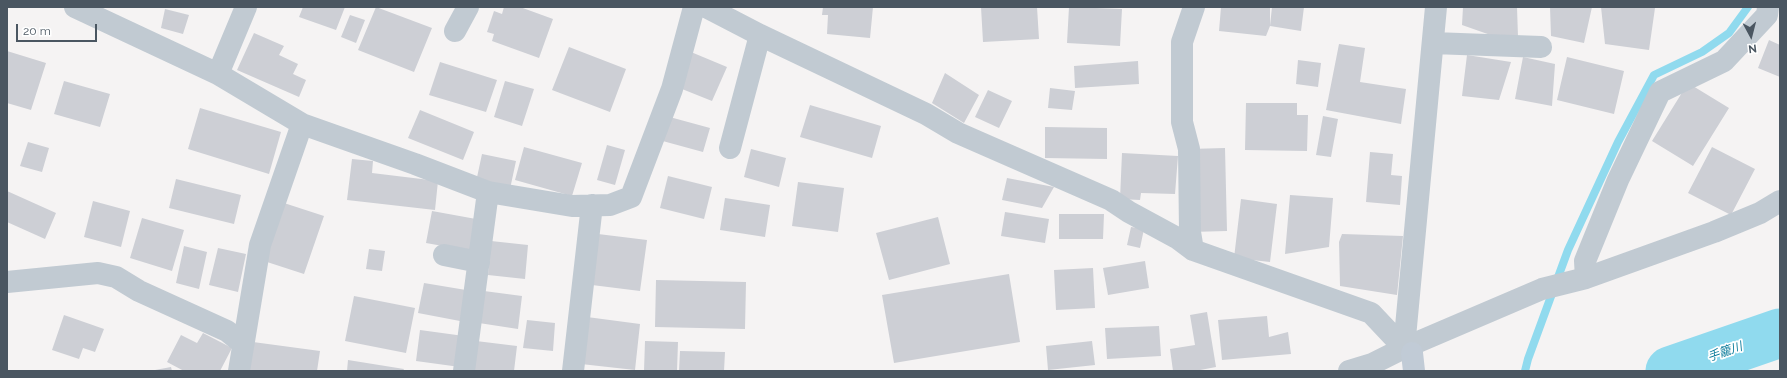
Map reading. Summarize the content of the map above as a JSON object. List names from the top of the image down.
{
  "water": ["手籠川"],
  "scale_bar": "20 m",
  "north": "bottom"
}
